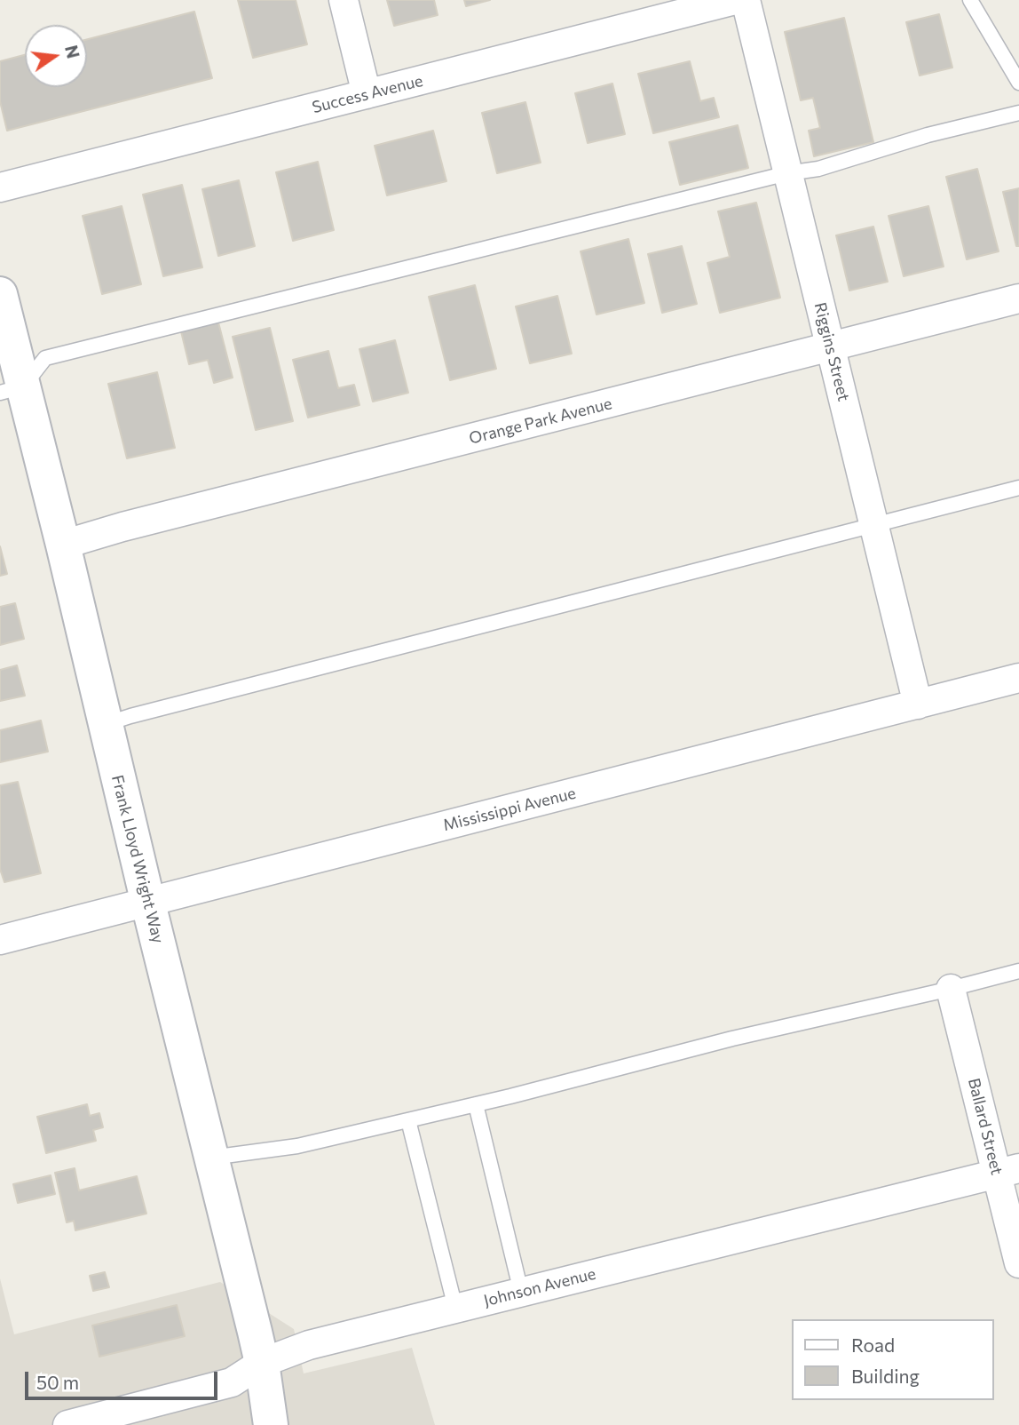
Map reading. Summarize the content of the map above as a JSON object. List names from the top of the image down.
{
  "streets": {
    "street": [
      "Success Avenue",
      "Riggins Street",
      "Orange Park Avenue",
      "Mississippi Avenue",
      "Frank Lloyd Wright Way",
      "Ballard Street",
      "Johnson Avenue"
    ]
  },
  "crossings": [
    ["Riggins Street", "Orange Park Avenue"],
    ["Riggins Street", "Mississippi Avenue"],
    ["Orange Park Avenue", "Frank Lloyd Wright Way"],
    ["Mississippi Avenue", "Frank Lloyd Wright Way"],
    ["Frank Lloyd Wright Way", "Johnson Avenue"],
    ["Ballard Street", "Johnson Avenue"]
  ],
  "legend": ["Road", "Building"],
  "scale_bar": "50 m",
  "north": "right"
}
